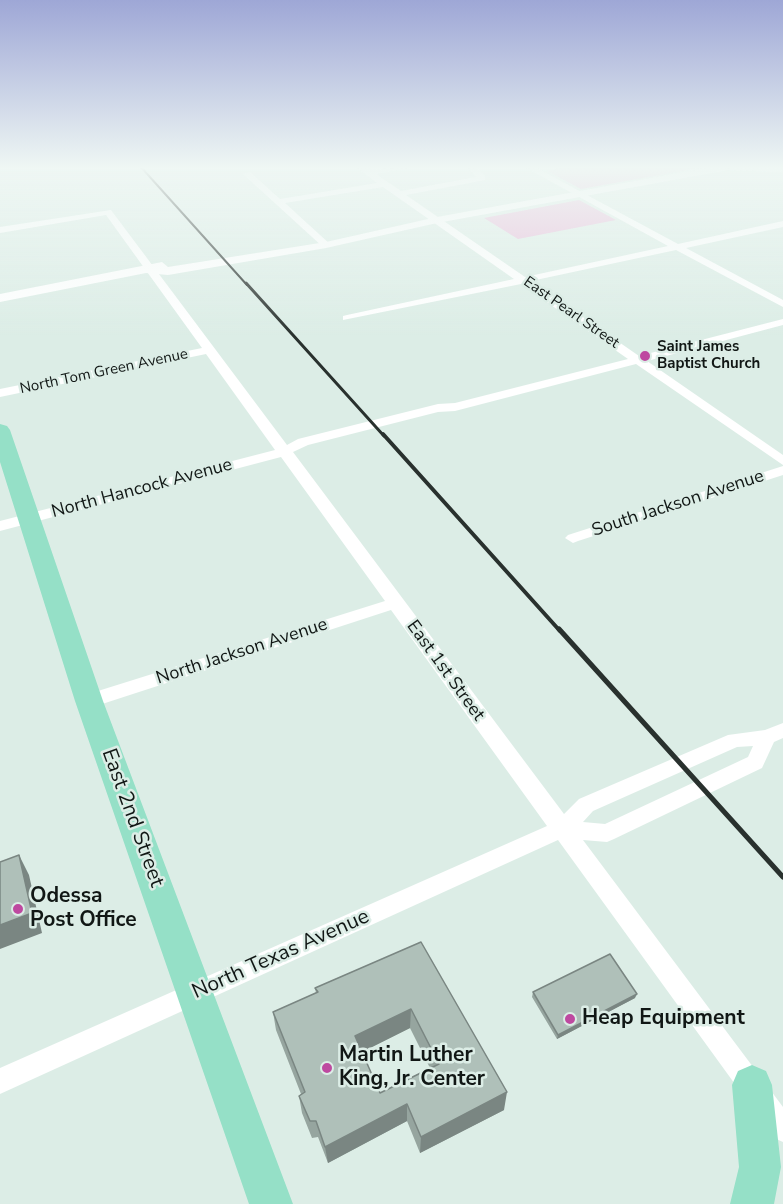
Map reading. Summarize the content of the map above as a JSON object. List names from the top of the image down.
{
  "streets": {
    "main road": ["East 2nd Street"],
    "street": [
      "East Pearl Street",
      "North Tom Green Avenue",
      "North Hancock Avenue",
      "South Jackson Avenue",
      "North Jackson Avenue",
      "East 1st Street",
      "North Texas Avenue"
    ]
  },
  "crossings": [
    ["East Pearl Street", "North Hancock Avenue"],
    ["North Tom Green Avenue", "East 1st Street"],
    ["North Hancock Avenue", "East 1st Street"],
    ["North Hancock Avenue", "East 2nd Street"],
    ["North Jackson Avenue", "East 1st Street"],
    ["North Jackson Avenue", "East 2nd Street"],
    ["East 1st Street", "North Texas Avenue"],
    ["East 2nd Street", "North Texas Avenue"]
  ],
  "places": [
    "Saint James Baptist Church",
    "Odessa Post Office",
    "Heap Equipment",
    "Martin Luther King, Jr. Center"
  ]
}
